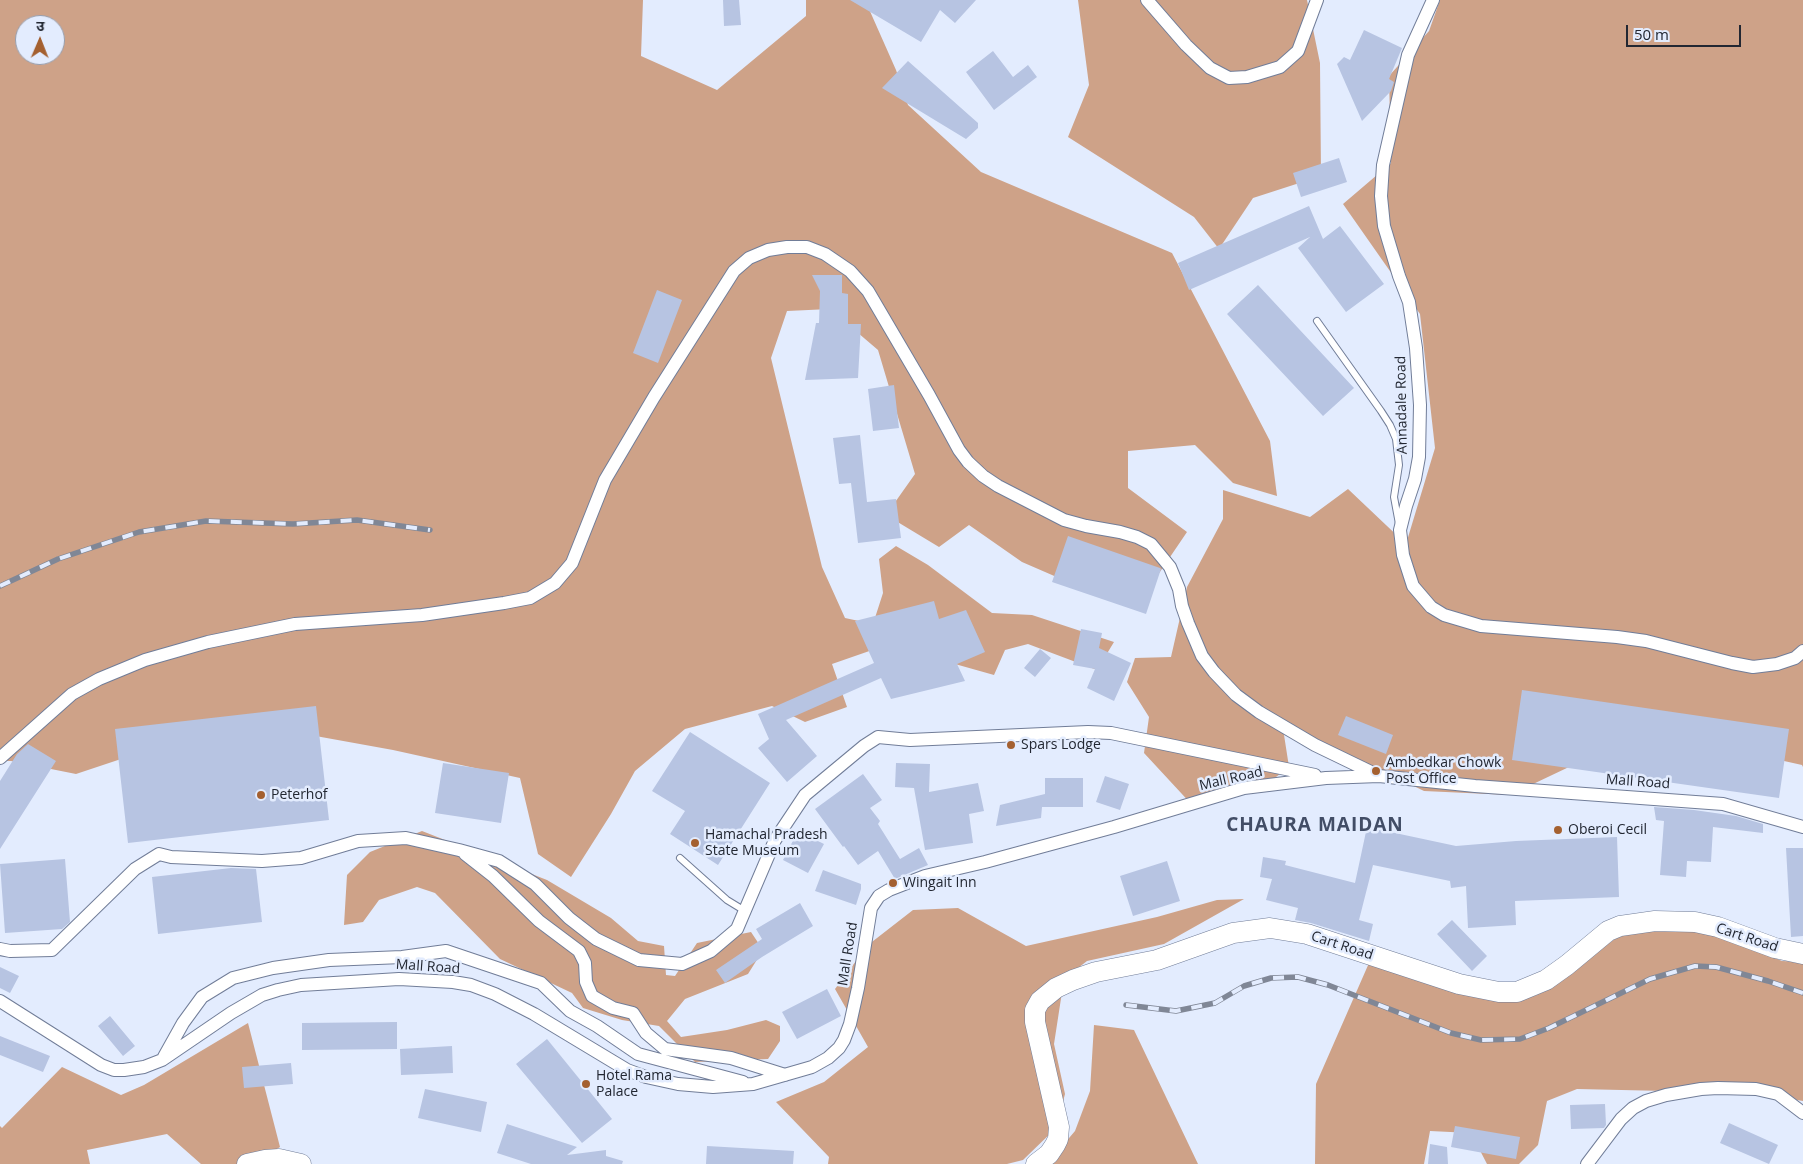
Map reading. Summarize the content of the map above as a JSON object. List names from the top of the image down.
{
  "streets": {
    "main road": ["Cart Road"],
    "street": ["Annadale Road", "Mall Road"]
  },
  "districts": ["CHAURA MAIDAN"],
  "places": [
    "Spars Lodge",
    "Ambedkar Chowk Post Office",
    "Peterhof",
    "Oberoi Cecil",
    "Hamachal Pradesh State Museum",
    "Wingait Inn",
    "Hotel Rama Palace"
  ],
  "scale_bar": "50 m",
  "north": "top"
}
